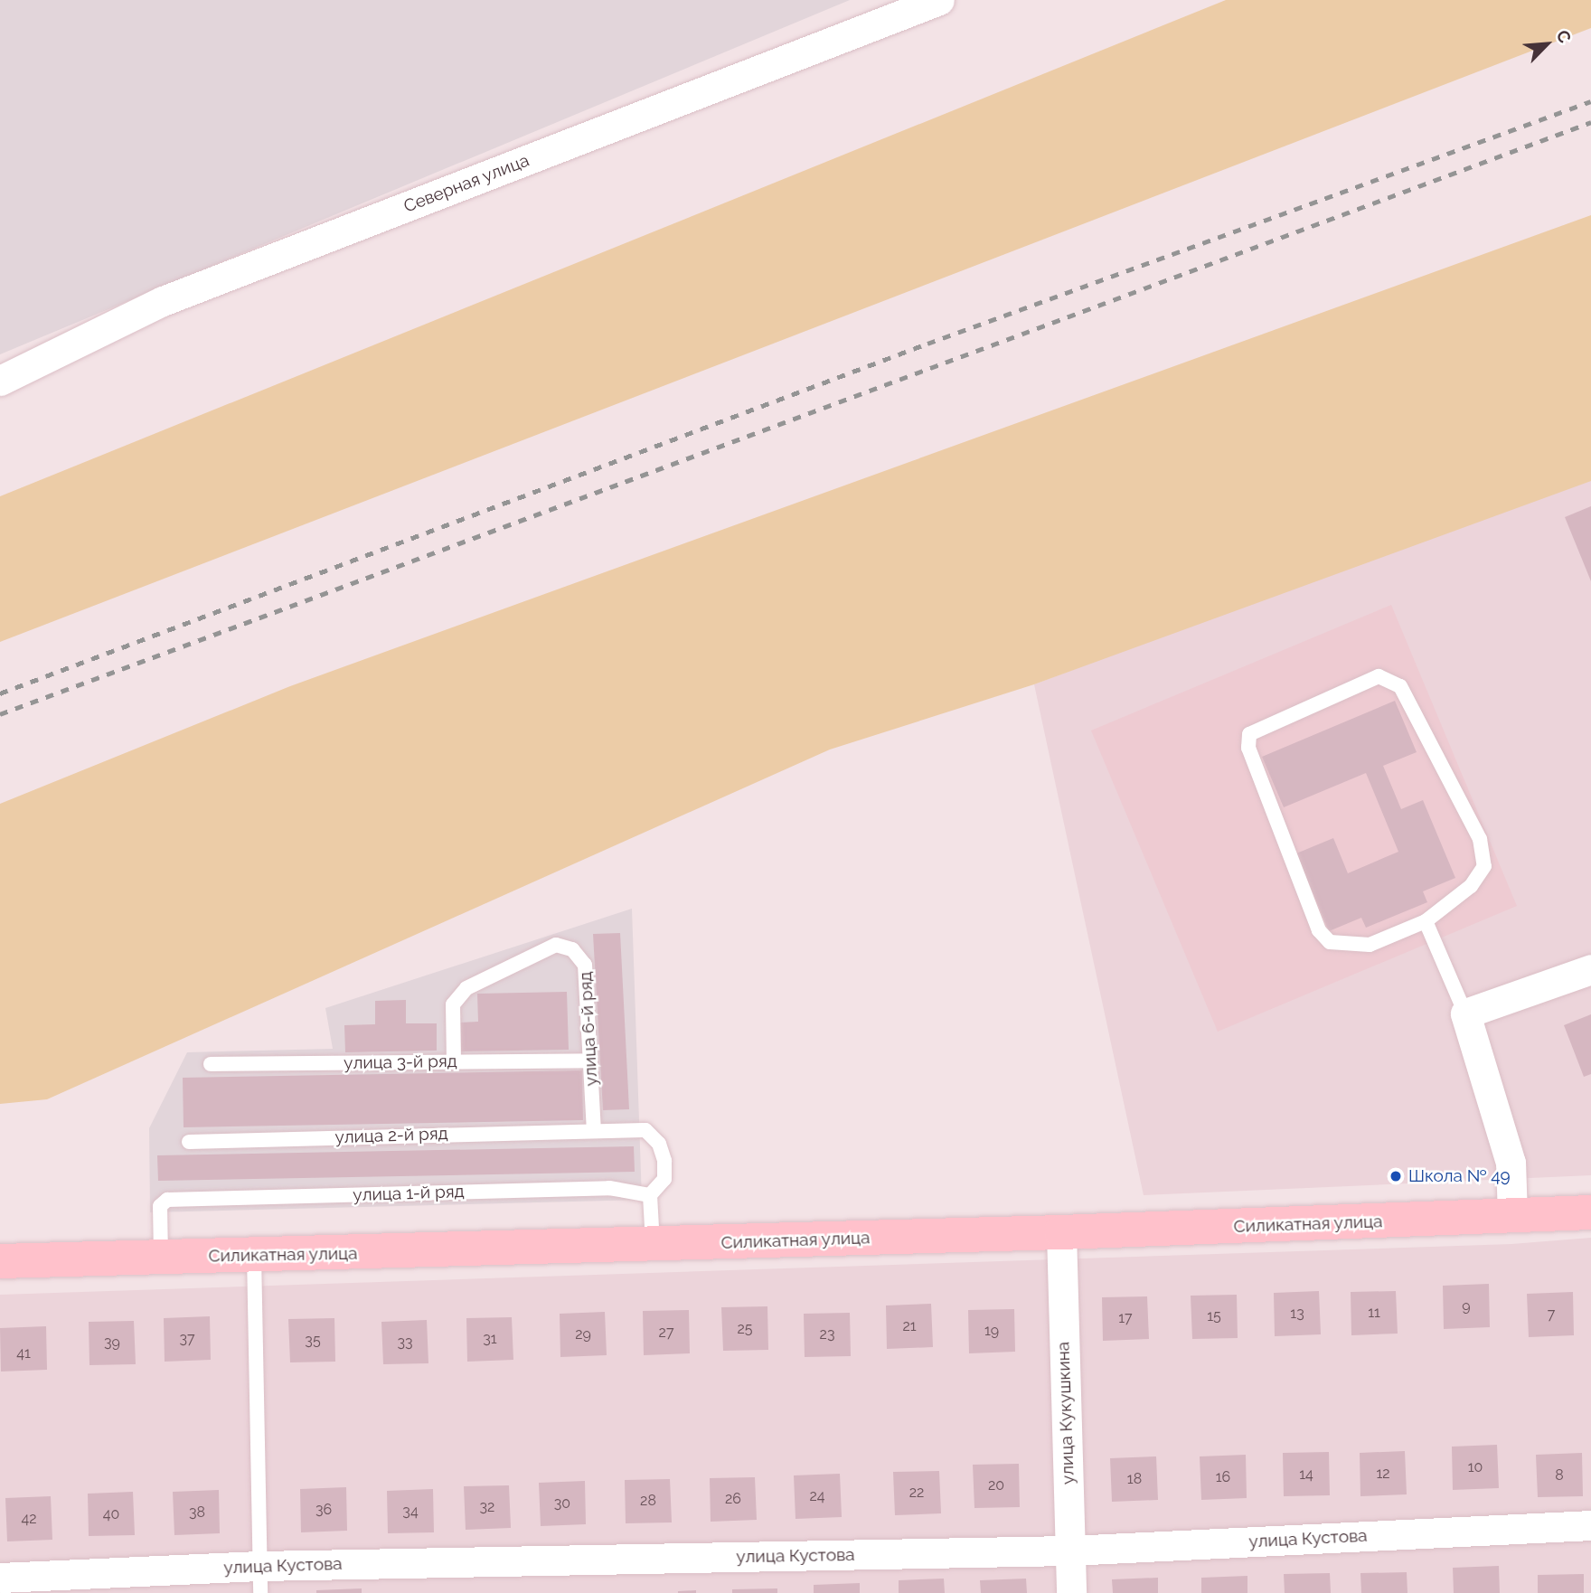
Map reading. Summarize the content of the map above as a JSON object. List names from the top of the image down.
{
  "streets": {
    "street": [
      "Северная улица",
      "Силикатная улица",
      "улица Кукушкина",
      "улица Кустова"
    ],
    "lane": [
      "улица 6-й ряд",
      "улица 3-й ряд",
      "улица 2-й ряд",
      "улица 1-й ряд"
    ]
  },
  "crossings": [
    ["улица 6-й ряд", "улица 3-й ряд"],
    ["улица 6-й ряд", "улица 2-й ряд"],
    ["улица 2-й ряд", "улица 1-й ряд"],
    ["улица 1-й ряд", "Силикатная улица"],
    ["Силикатная улица", "улица Кукушкина"],
    ["улица Кукушкина", "улица Кустова"]
  ],
  "places": ["Школа № 49"],
  "house_numbers": [
    "9",
    "11",
    "13",
    "7",
    "15",
    "17",
    "21",
    "25",
    "19",
    "27",
    "29",
    "23",
    "37",
    "31",
    "35",
    "39",
    "33",
    "41",
    "10",
    "12",
    "14",
    "8",
    "16",
    "18",
    "20",
    "22",
    "24",
    "26",
    "28",
    "30",
    "32",
    "36",
    "34",
    "38",
    "40",
    "42"
  ],
  "north": "top right"
}
